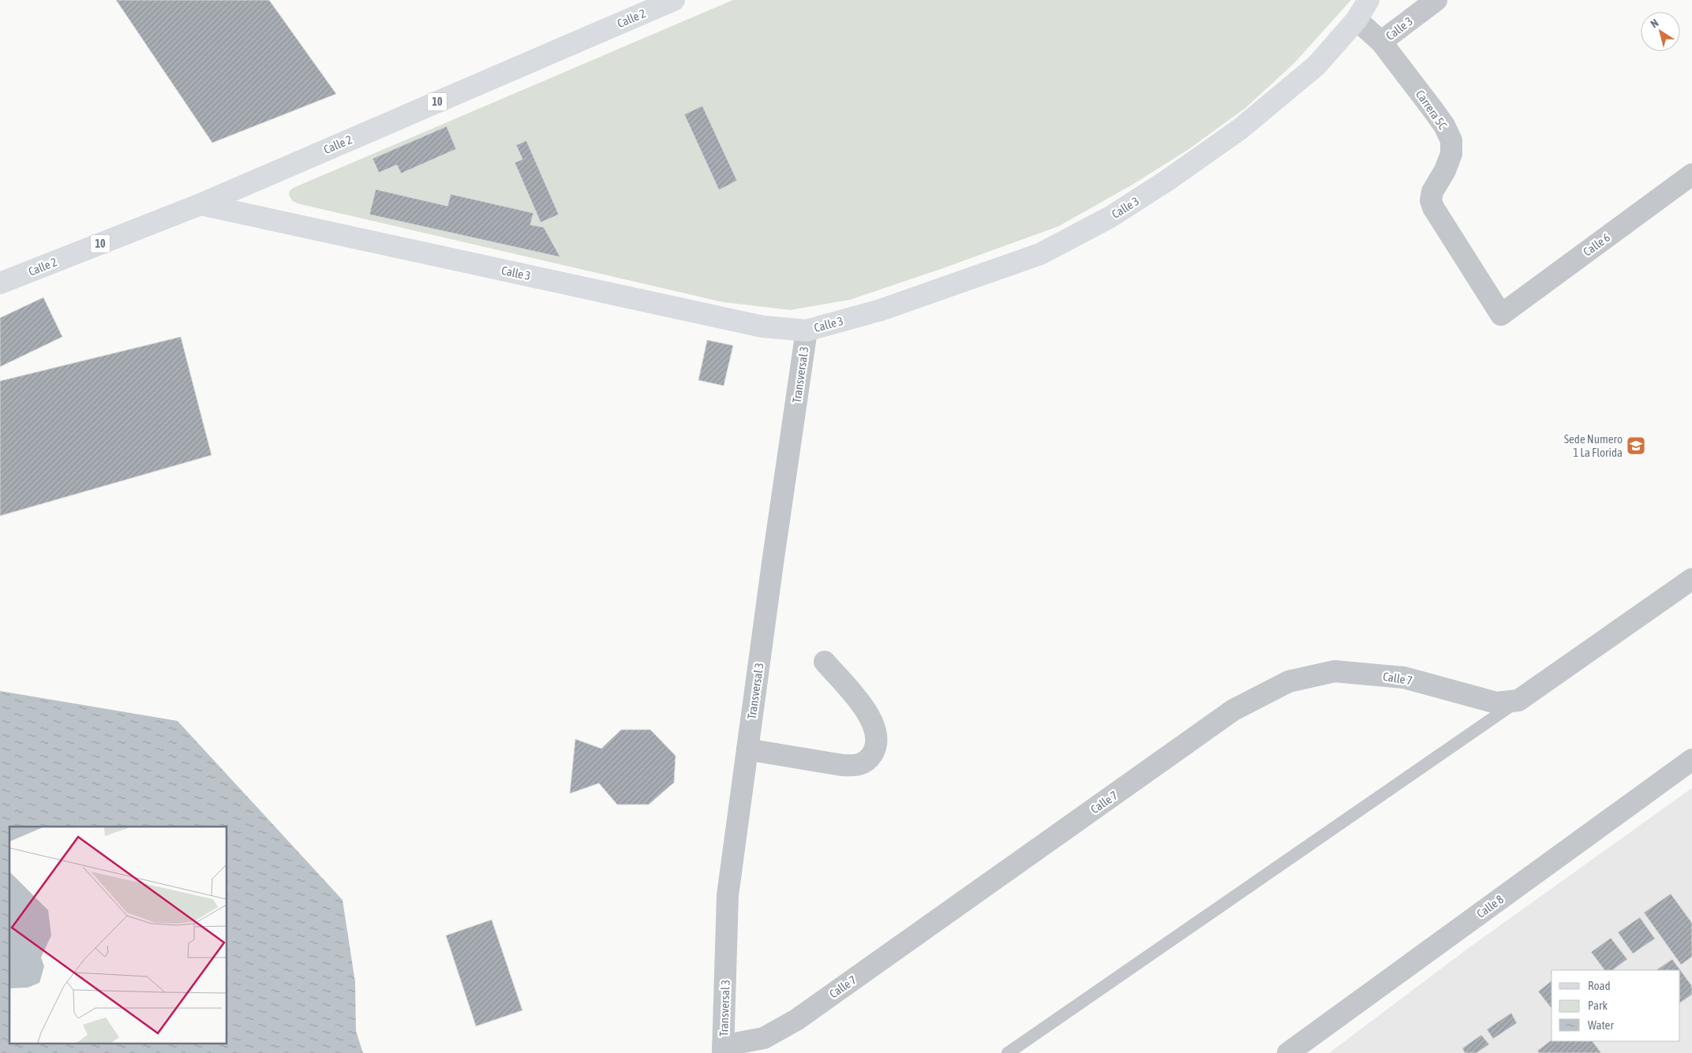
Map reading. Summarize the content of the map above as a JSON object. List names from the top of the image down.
{
  "streets": {
    "main road": ["Calle 2", "Calle 3", "10"],
    "street": [
      "Carrera 5C",
      "Calle 6",
      "Transversal 3",
      "Calle 7",
      "Calle 8"
    ]
  },
  "crossings": [
    ["Calle 2", "Calle 3"],
    ["Calle 3", "Carrera 5C"],
    ["Calle 3", "Transversal 3"],
    ["Carrera 5C", "Calle 6"],
    ["Transversal 3", "Calle 7"]
  ],
  "places": {
    "school or university": ["Sede Numero 1 La Florida"]
  },
  "legend": ["Road", "Park", "Water"],
  "north": "top left"
}
